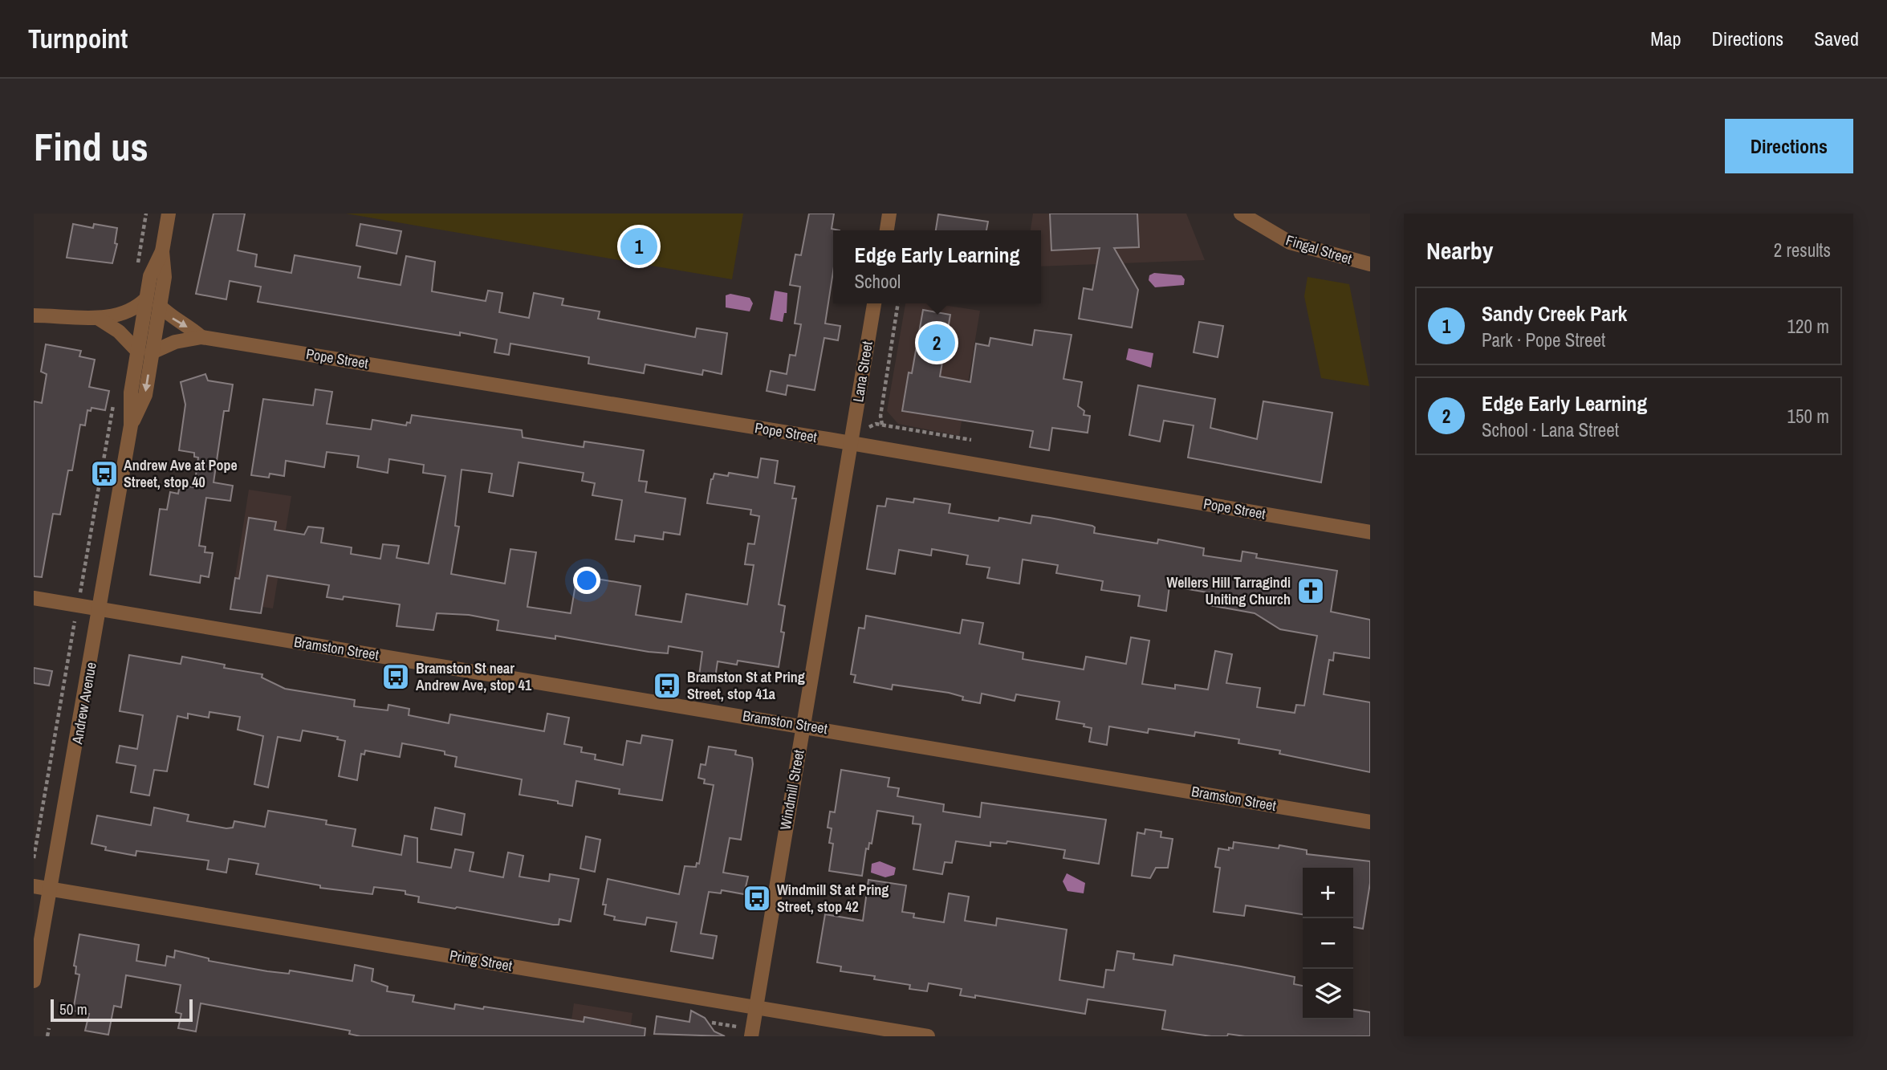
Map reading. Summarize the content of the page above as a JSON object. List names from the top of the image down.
{
  "streets": {
    "street": [
      "Fingal Street",
      "Pope Street",
      "Lana Street",
      "Bramston Street",
      "Andrew Avenue",
      "Windmill Street",
      "Pring Street"
    ]
  },
  "crossings": [
    ["Pope Street", "Lana Street"],
    ["Pope Street", "Andrew Avenue"],
    ["Pope Street", "Windmill Street"],
    ["Lana Street", "Windmill Street"],
    ["Bramston Street", "Andrew Avenue"],
    ["Bramston Street", "Windmill Street"],
    ["Andrew Avenue", "Pring Street"],
    ["Windmill Street", "Pring Street"]
  ],
  "places": {
    "bus stop": [
      "Andrew Ave at Pope Street, stop 40",
      "Bramston St near Andrew Ave, stop 41",
      "Bramston St at Pring Street, stop 41a",
      "Windmill St at Pring Street, stop 42"
    ],
    "church": ["Wellers Hill Tarragindi Uniting Church"]
  },
  "scale_bar": "50 m",
  "page": {
    "header": "Turnpoint",
    "nav": ["Map", "Directions", "Saved"],
    "buttons": "Directions",
    "title": "Find us",
    "heading": ["Nearby", "2 results"],
    "pins": ["1", "2"],
    "popup": ["Edge Early Learning", "School"],
    "list": [
      {
        "mark": "1",
        "name": "Sandy Creek Park",
        "note": "Park · Pope Street",
        "value": "120 m"
      },
      {
        "mark": "2",
        "name": "Edge Early Learning",
        "note": "School · Lana Street",
        "value": "150 m"
      }
    ],
    "map_buttons": ["+", "−"],
    "scale": "50 m"
  }
}
